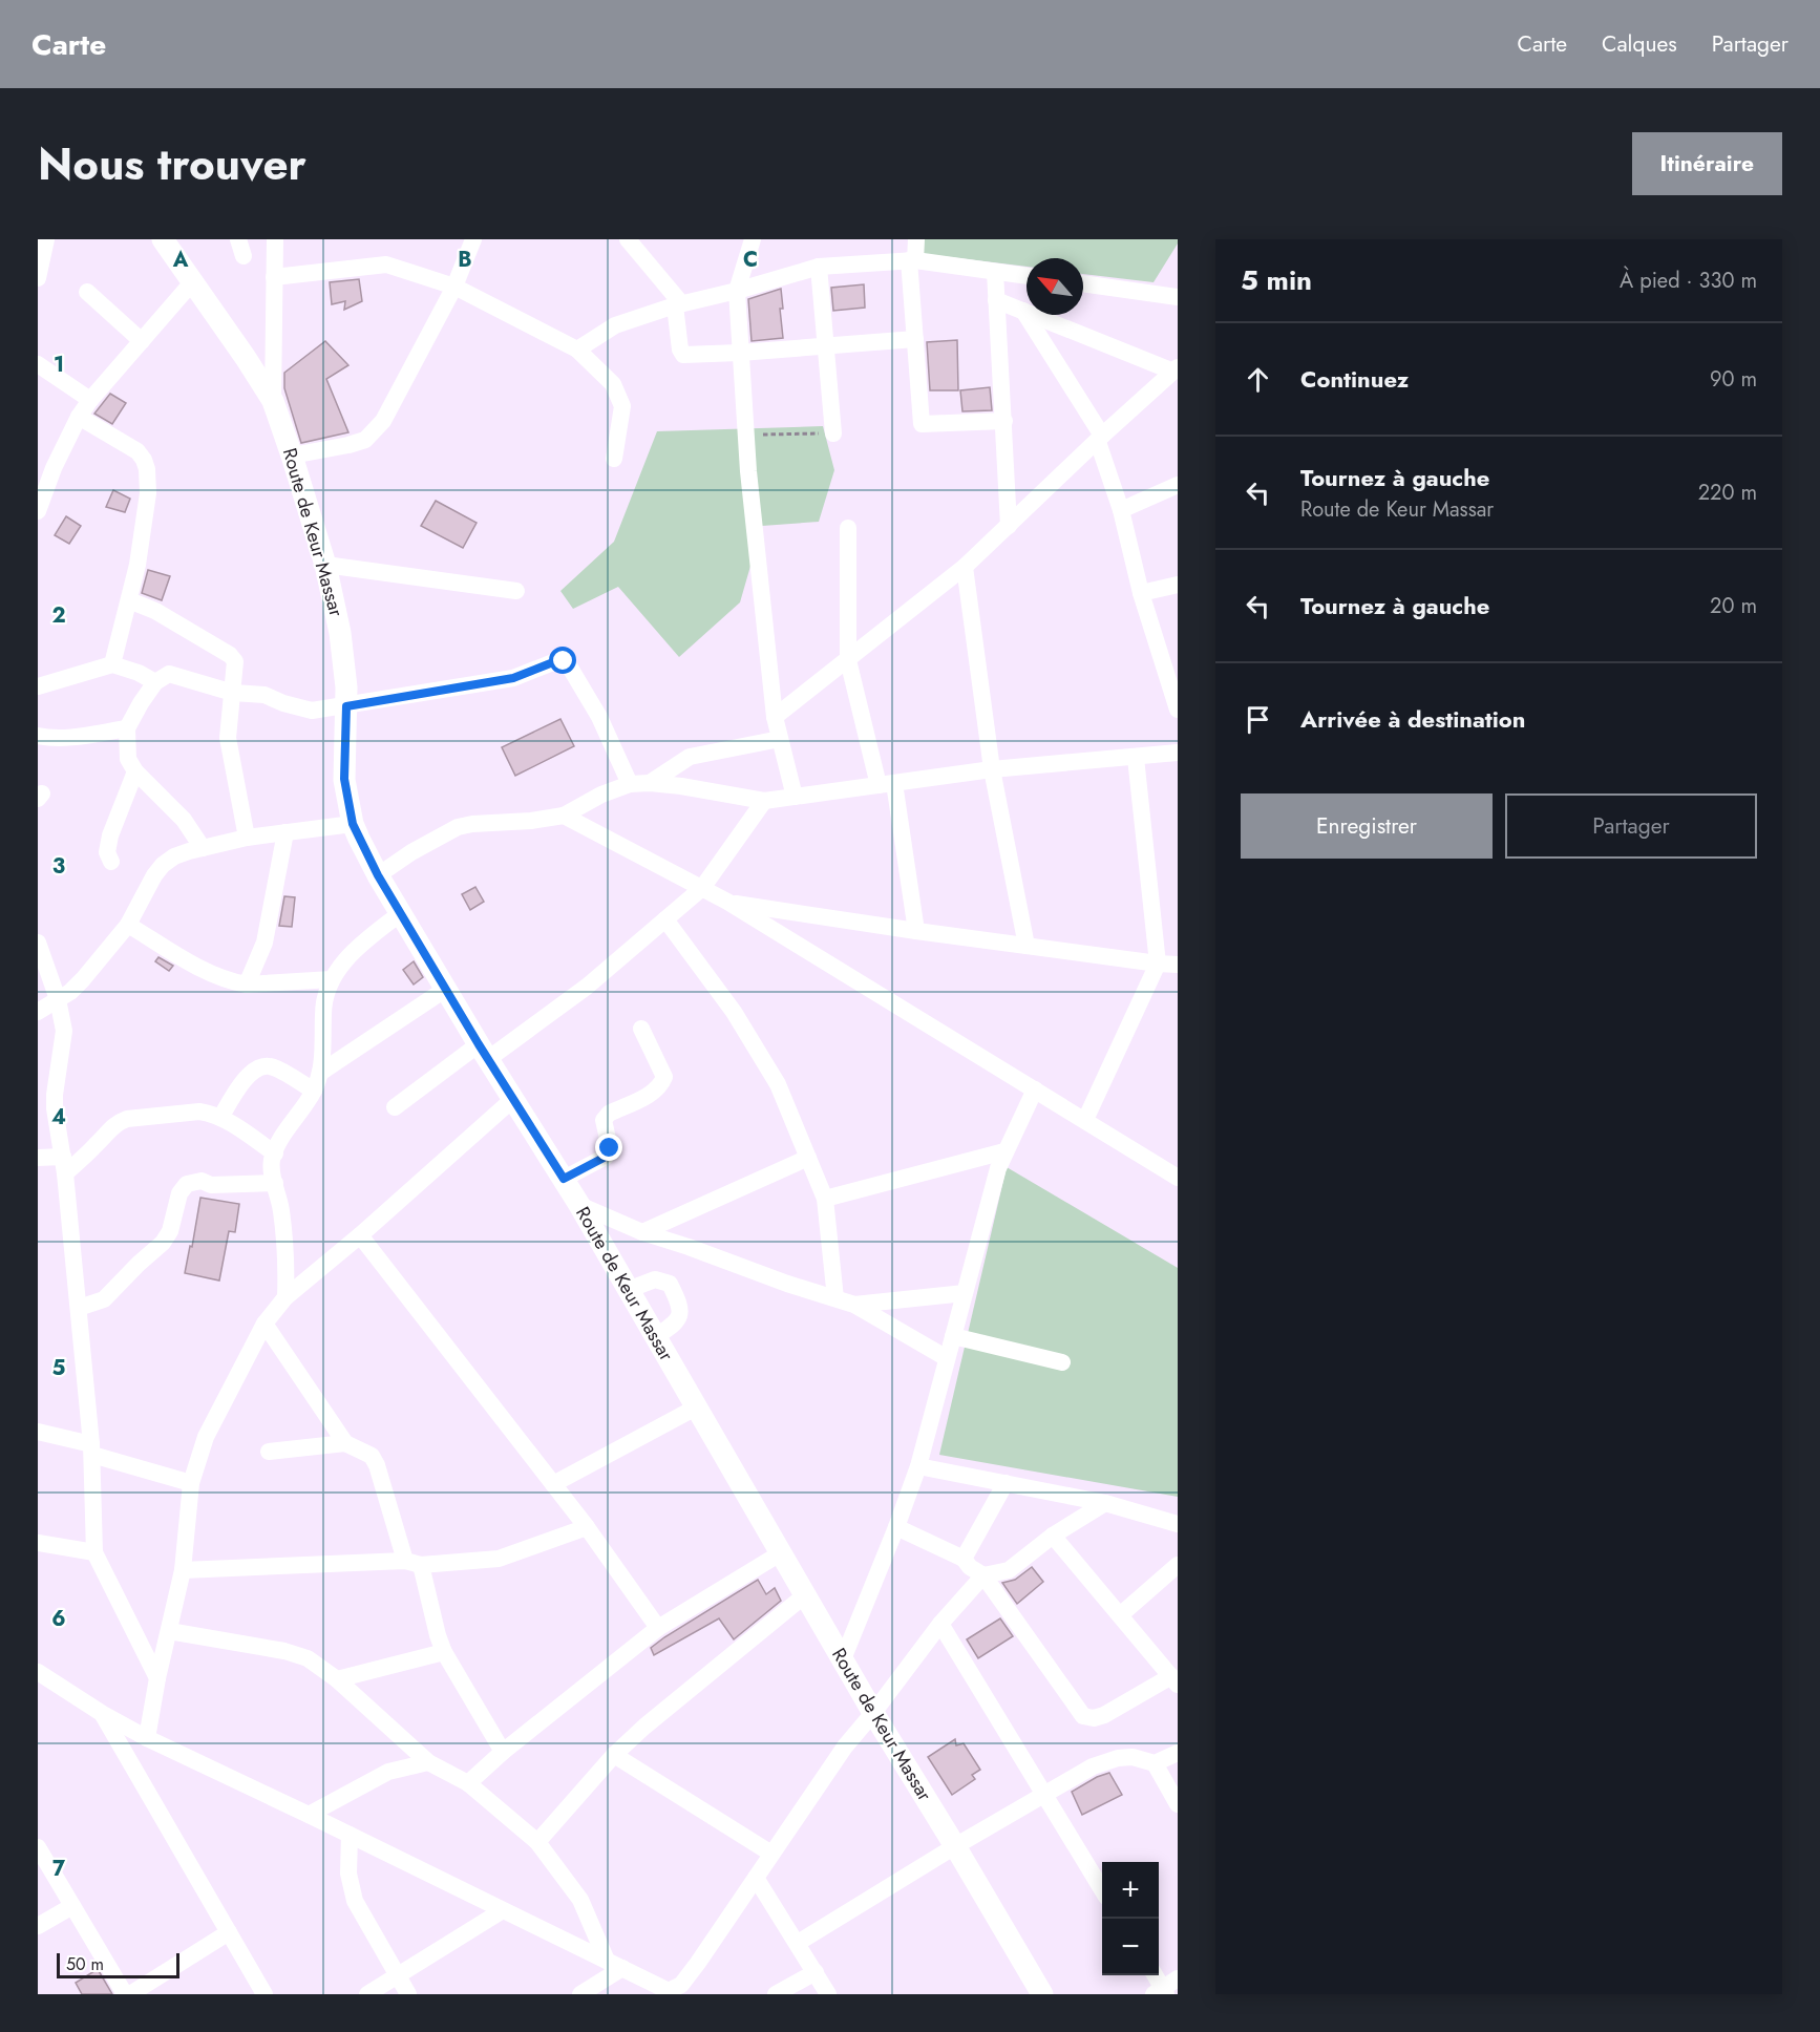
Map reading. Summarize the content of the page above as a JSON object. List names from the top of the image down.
{
  "streets": {
    "main road": ["Route de Keur Massar"]
  },
  "scale_bar": "50 m",
  "north": "top left",
  "page": {
    "header": "Carte",
    "nav": ["Carte", "Calques", "Partager"],
    "title": "Nous trouver",
    "buttons": [
      "Itinéraire",
      ["Enregistrer", "Partager"]
    ],
    "heading": ["5 min", "À pied · 330 m"],
    "list": [
      ["Continuez", "90 m"],
      ["Tournez à gauche", "Route de Keur Massar", "220 m"],
      ["Tournez à gauche", "20 m"],
      "Arrivée à destination"
    ],
    "map_buttons": ["+", "−"],
    "scale": "50 m"
  },
  "grid": {
    "columns": ["A", "B", "C"],
    "rows": [
      "1",
      "2",
      "3",
      "4",
      "5",
      "6",
      "7"
    ]
  }
}
